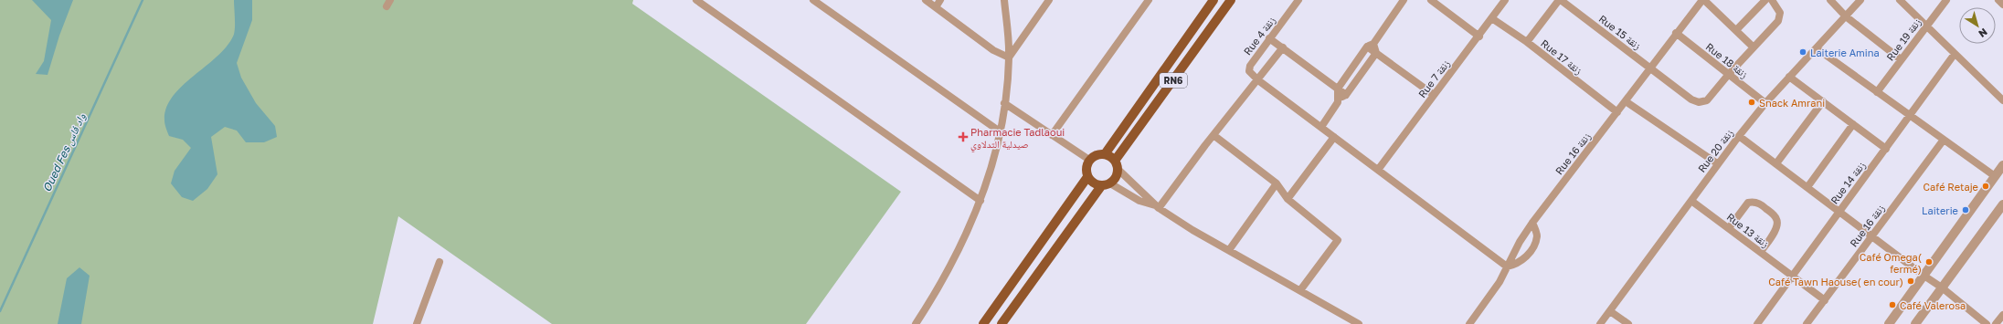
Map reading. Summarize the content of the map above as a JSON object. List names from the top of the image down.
{
  "streets": {
    "main road": ["RN6"],
    "street": [
      "Rue 15 زنقة",
      "Rue 4 زنقة",
      "Rue 19 زنقة",
      "Rue 17 زنقة",
      "Rue 18 زنقة",
      "Rue 7 زنقة",
      "Rue 20 زنقة",
      "Rue 16 زنقة",
      "Rue 14 زنقة",
      "Rue 13 زنقة"
    ]
  },
  "crossings": [
    ["Rue 15 زنقة", "Rue 17 زنقة"],
    ["Rue 15 زنقة", "Rue 16 زنقة"],
    ["Rue 17 زنقة", "Rue 7 زنقة"],
    ["Rue 17 زنقة", "Rue 16 زنقة"],
    ["Rue 18 زنقة", "Rue 20 زنقة"],
    ["Rue 18 زنقة", "Rue 16 زنقة"],
    ["Rue 20 زنقة", "Rue 13 زنقة"],
    ["Rue 16 زنقة", "Rue 13 زنقة"],
    ["Rue 14 زنقة", "Rue 13 زنقة"]
  ],
  "water": ["Oued Fes واد فاس"],
  "places": {
    "other": [
      "Laiterie Amina",
      "Snack Amrani",
      "Café Retaje",
      "Laiterie",
      "Café Omega( fermé)",
      "Café Tawn Haouse( en cour)",
      "Café Valerosa"
    ],
    "health": ["Pharmacie Tadlaoui صيدلية التدلاوي"]
  },
  "north": "bottom right"
}
